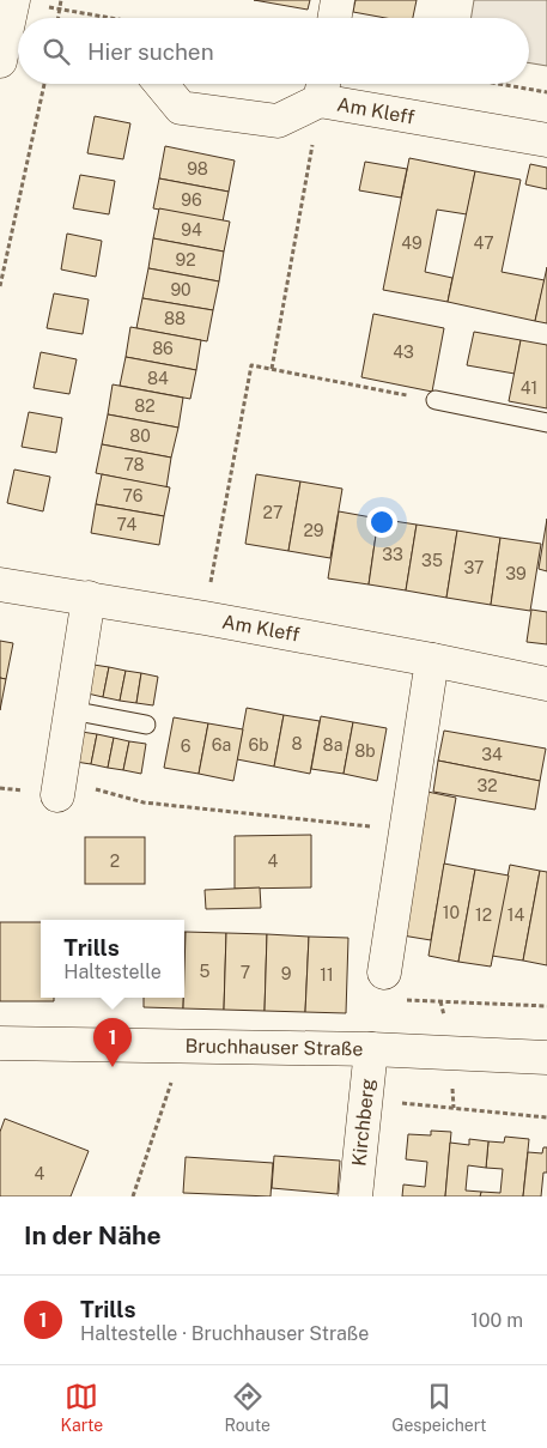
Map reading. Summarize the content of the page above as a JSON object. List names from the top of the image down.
{
  "streets": {
    "street": ["Am Kleff", "Bruchhauser Straße", "Kirchberg"]
  },
  "crossings": [
    ["Bruchhauser Straße", "Kirchberg"]
  ],
  "house_numbers": [
    "98",
    "96",
    "94",
    "49",
    "47",
    "92",
    "90",
    "88",
    "86",
    "43",
    "84",
    "41",
    "82",
    "80",
    "78",
    "76",
    "27",
    "74",
    "29",
    "33",
    "35",
    "37",
    "39",
    "8",
    "6a",
    "6b",
    "8a",
    "6",
    "8b",
    "34",
    "32",
    "2",
    "4",
    "10",
    "12",
    "14",
    "5",
    "7",
    "9",
    "11",
    "4"
  ],
  "page": {
    "search": "Hier suchen",
    "popup": ["Trills", "Haltestelle"],
    "pins": "1",
    "heading": "In der Nähe",
    "list": [
      {
        "mark": "1",
        "name": "Trills",
        "note": "Haltestelle · Bruchhauser Straße",
        "value": "100 m"
      }
    ],
    "nav": ["Karte", "Route", "Gespeichert"]
  }
}
